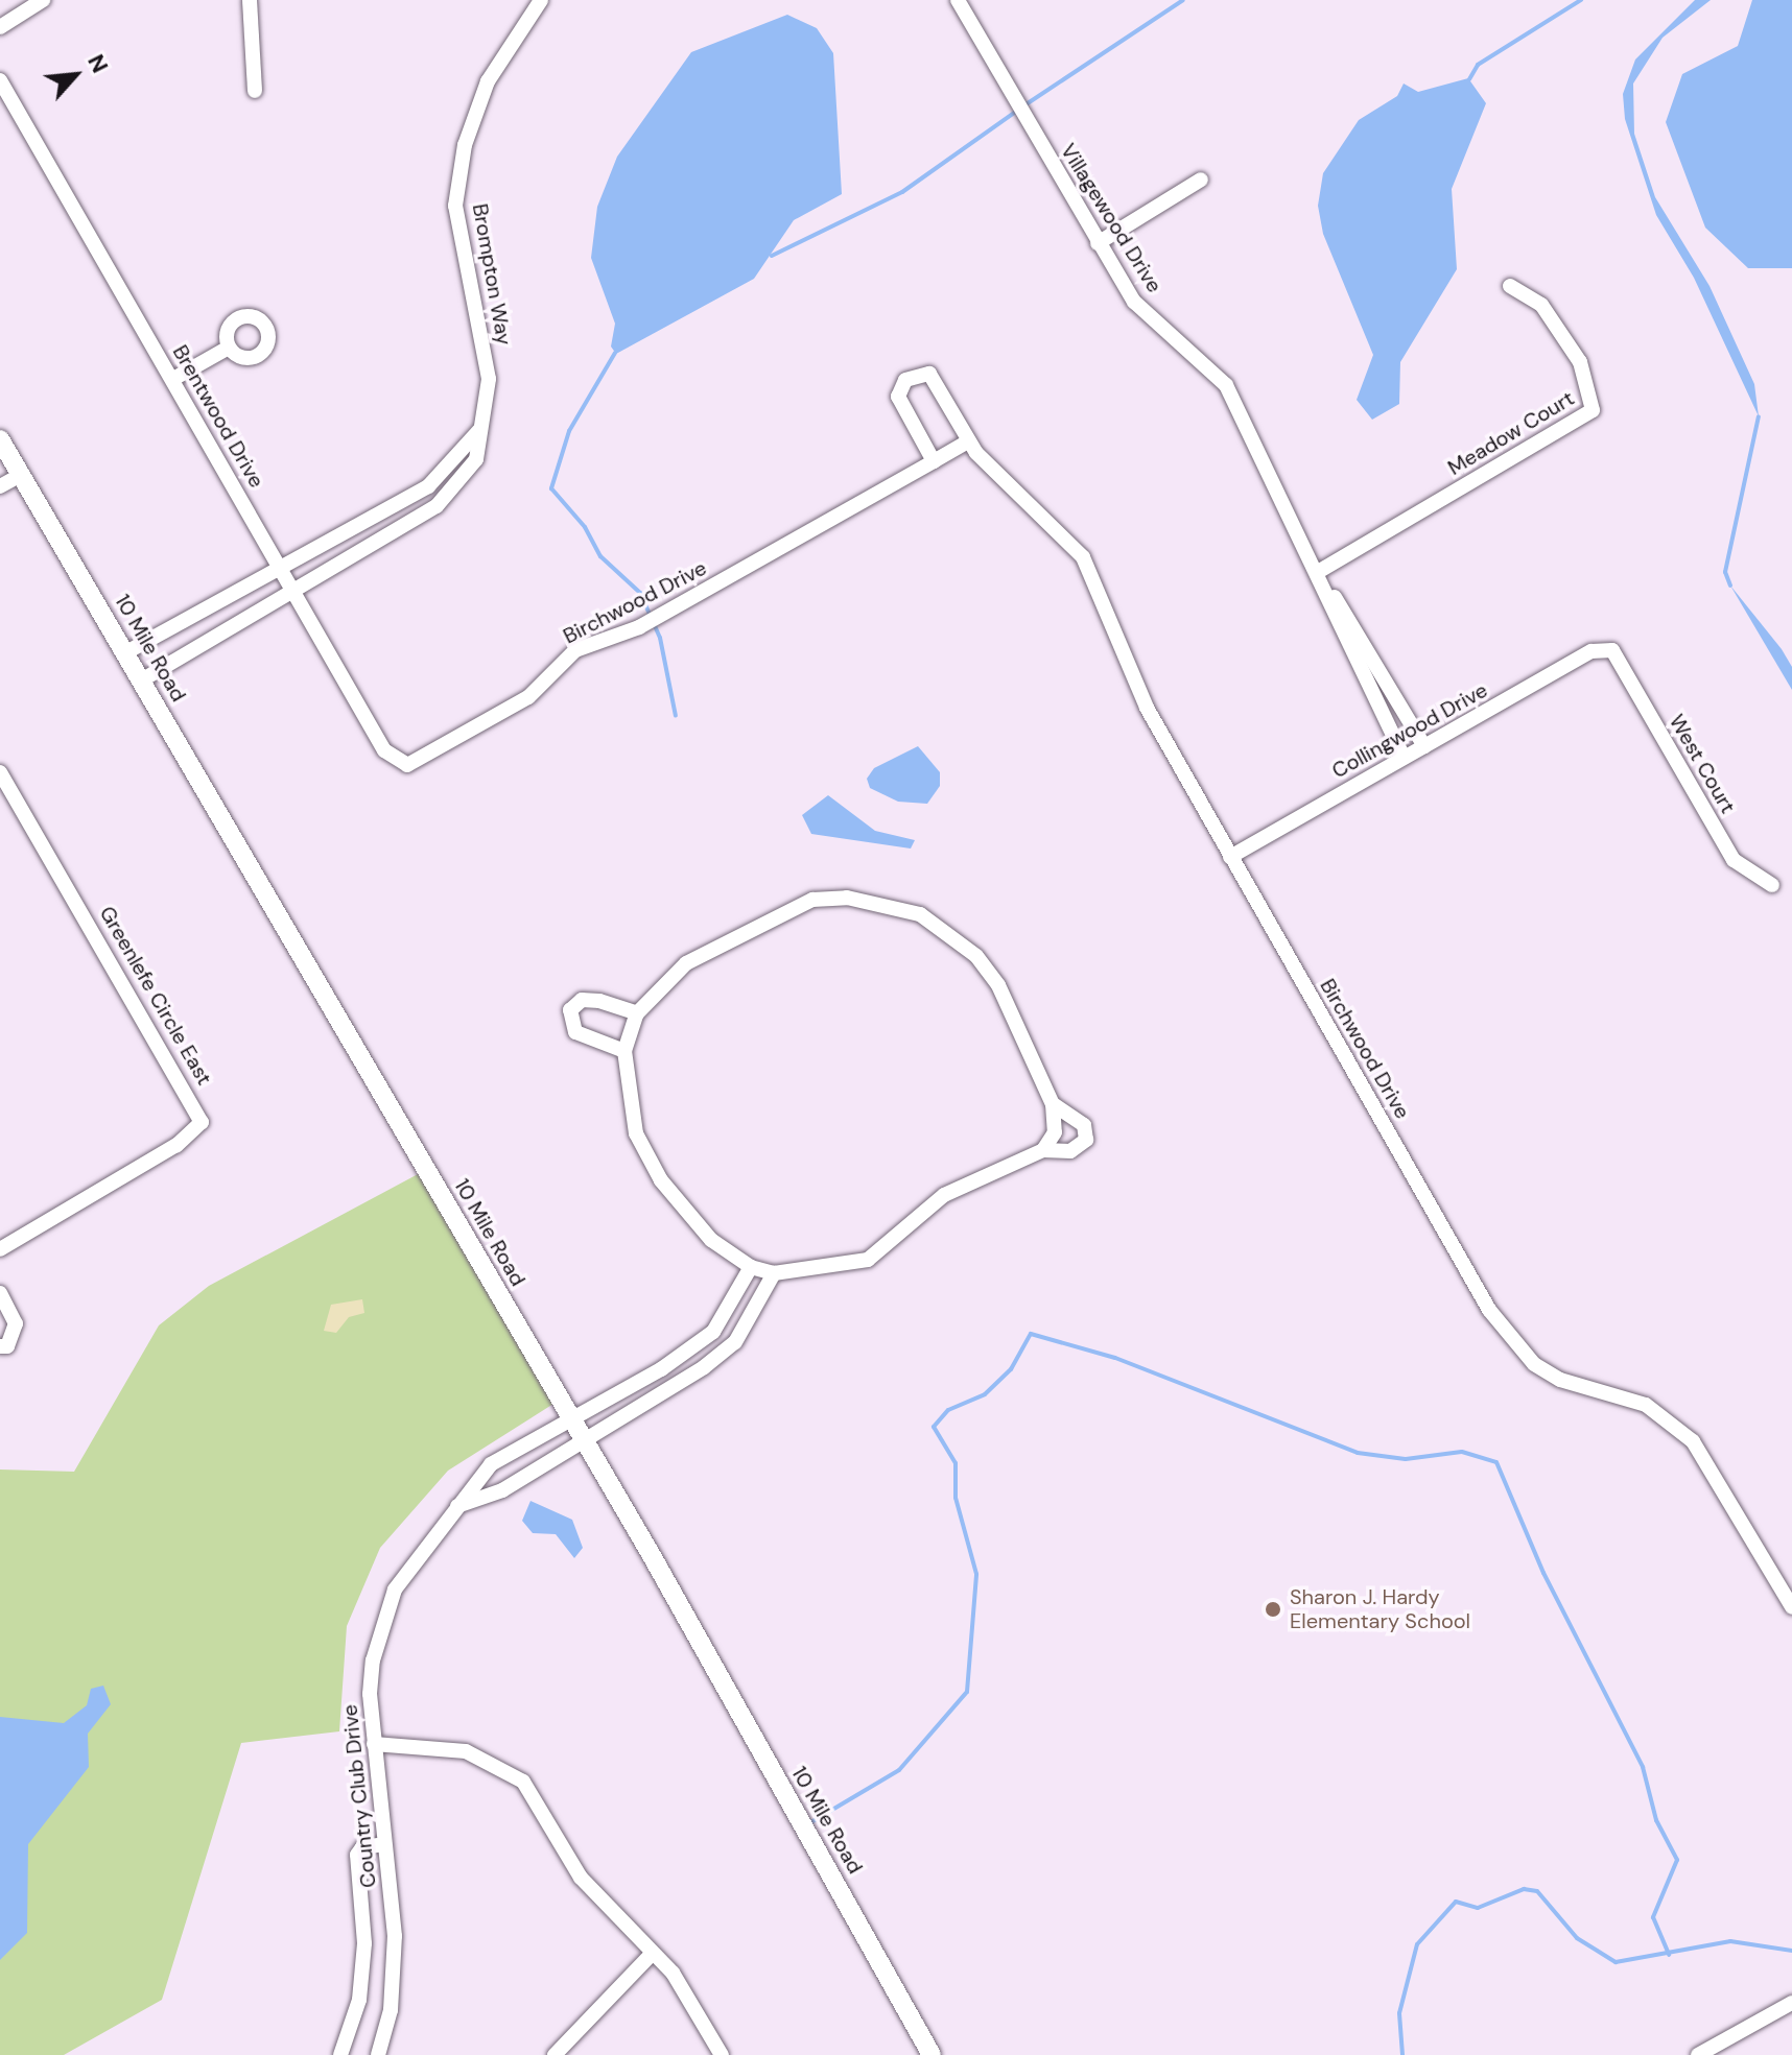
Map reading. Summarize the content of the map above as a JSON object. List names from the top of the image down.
{
  "streets": {
    "main road": ["10 Mile Road"],
    "street": [
      "Villagewood Drive",
      "Brompton Way",
      "Brentwood Drive",
      "Meadow Court",
      "Birchwood Drive",
      "Collingwood Drive",
      "West Court",
      "Greenlefe Circle East",
      "Country Club Drive"
    ]
  },
  "crossings": [
    ["Villagewood Drive", "Meadow Court"],
    ["Villagewood Drive", "Collingwood Drive"],
    ["Brompton Way", "Brentwood Drive"],
    ["Brompton Way", "10 Mile Road"],
    ["Brentwood Drive", "Birchwood Drive"],
    ["Birchwood Drive", "Collingwood Drive"],
    ["10 Mile Road", "Country Club Drive"],
    ["Collingwood Drive", "West Court"]
  ],
  "places": ["Sharon J. Hardy Elementary School"],
  "north": "top right"
}
